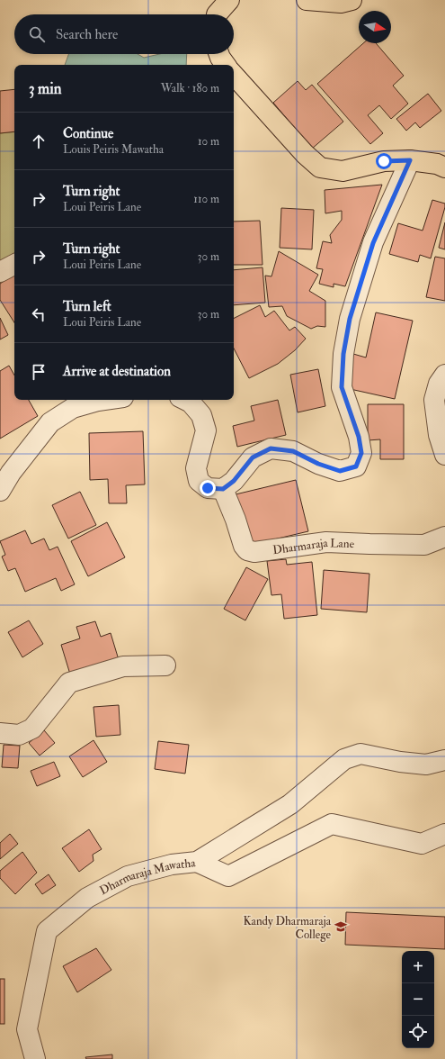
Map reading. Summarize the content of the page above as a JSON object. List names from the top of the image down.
{
  "streets": {
    "street": ["Dharmaraja Lane", "Dharmaraja Mawatha"]
  },
  "places": {
    "school or university": ["Kandy Dharmaraja College"]
  },
  "north": "right",
  "page": {
    "search": "Search here",
    "heading": ["3 min", "Walk · 180 m"],
    "list": [
      ["Continue", "Louis Peiris Mawatha", "10 m"],
      ["Turn right", "Loui Peiris Lane", "110 m"],
      ["Turn right", "Loui Peiris Lane", "30 m"],
      ["Turn left", "Loui Peiris Lane", "30 m"],
      "Arrive at destination"
    ],
    "map_buttons": ["+", "−"]
  }
}
